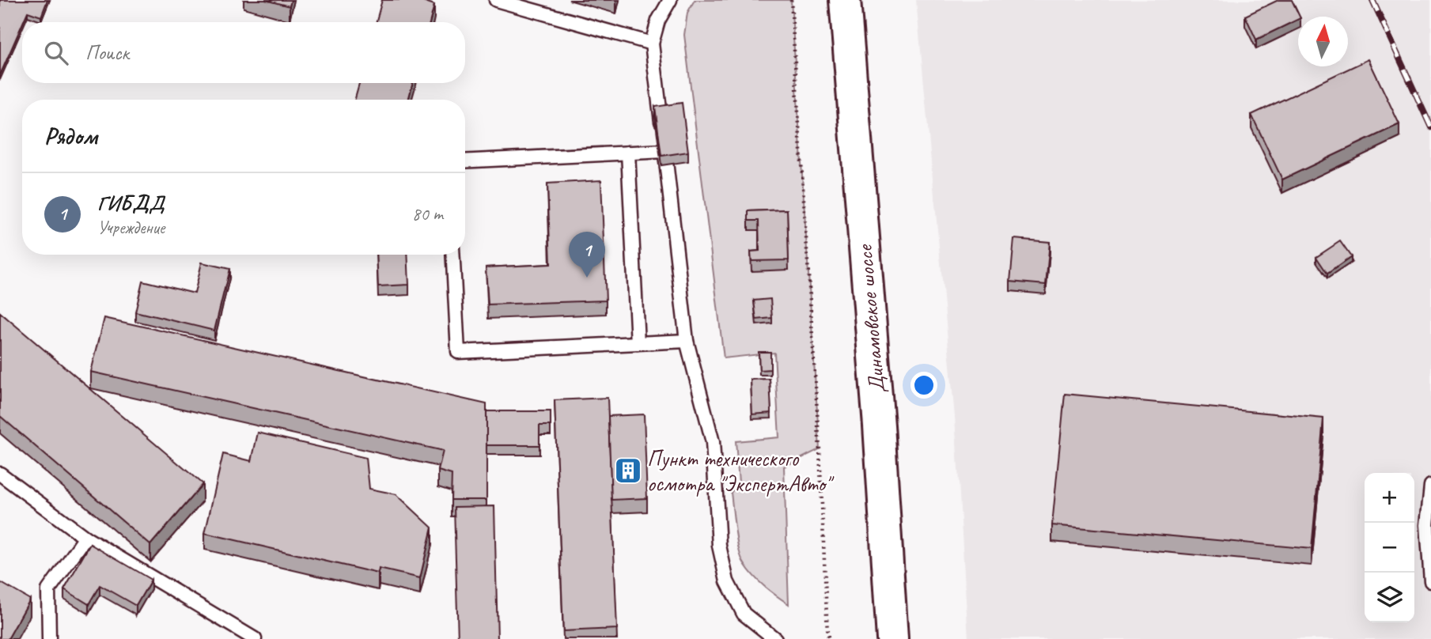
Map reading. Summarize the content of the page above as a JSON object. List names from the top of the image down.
{
  "streets": {
    "main road": ["Динамовское шоссе"]
  },
  "places": {
    "building": ["Пункт технического осмотра \"ЭкспертАвто\""]
  },
  "north": "top",
  "page": {
    "search": "Поиск",
    "heading": "Рядом",
    "list": [
      {
        "mark": "1",
        "name": "ГИБДД",
        "note": "Учреждение",
        "value": "80 m"
      }
    ],
    "pins": "1",
    "map_buttons": ["+", "−"]
  }
}
